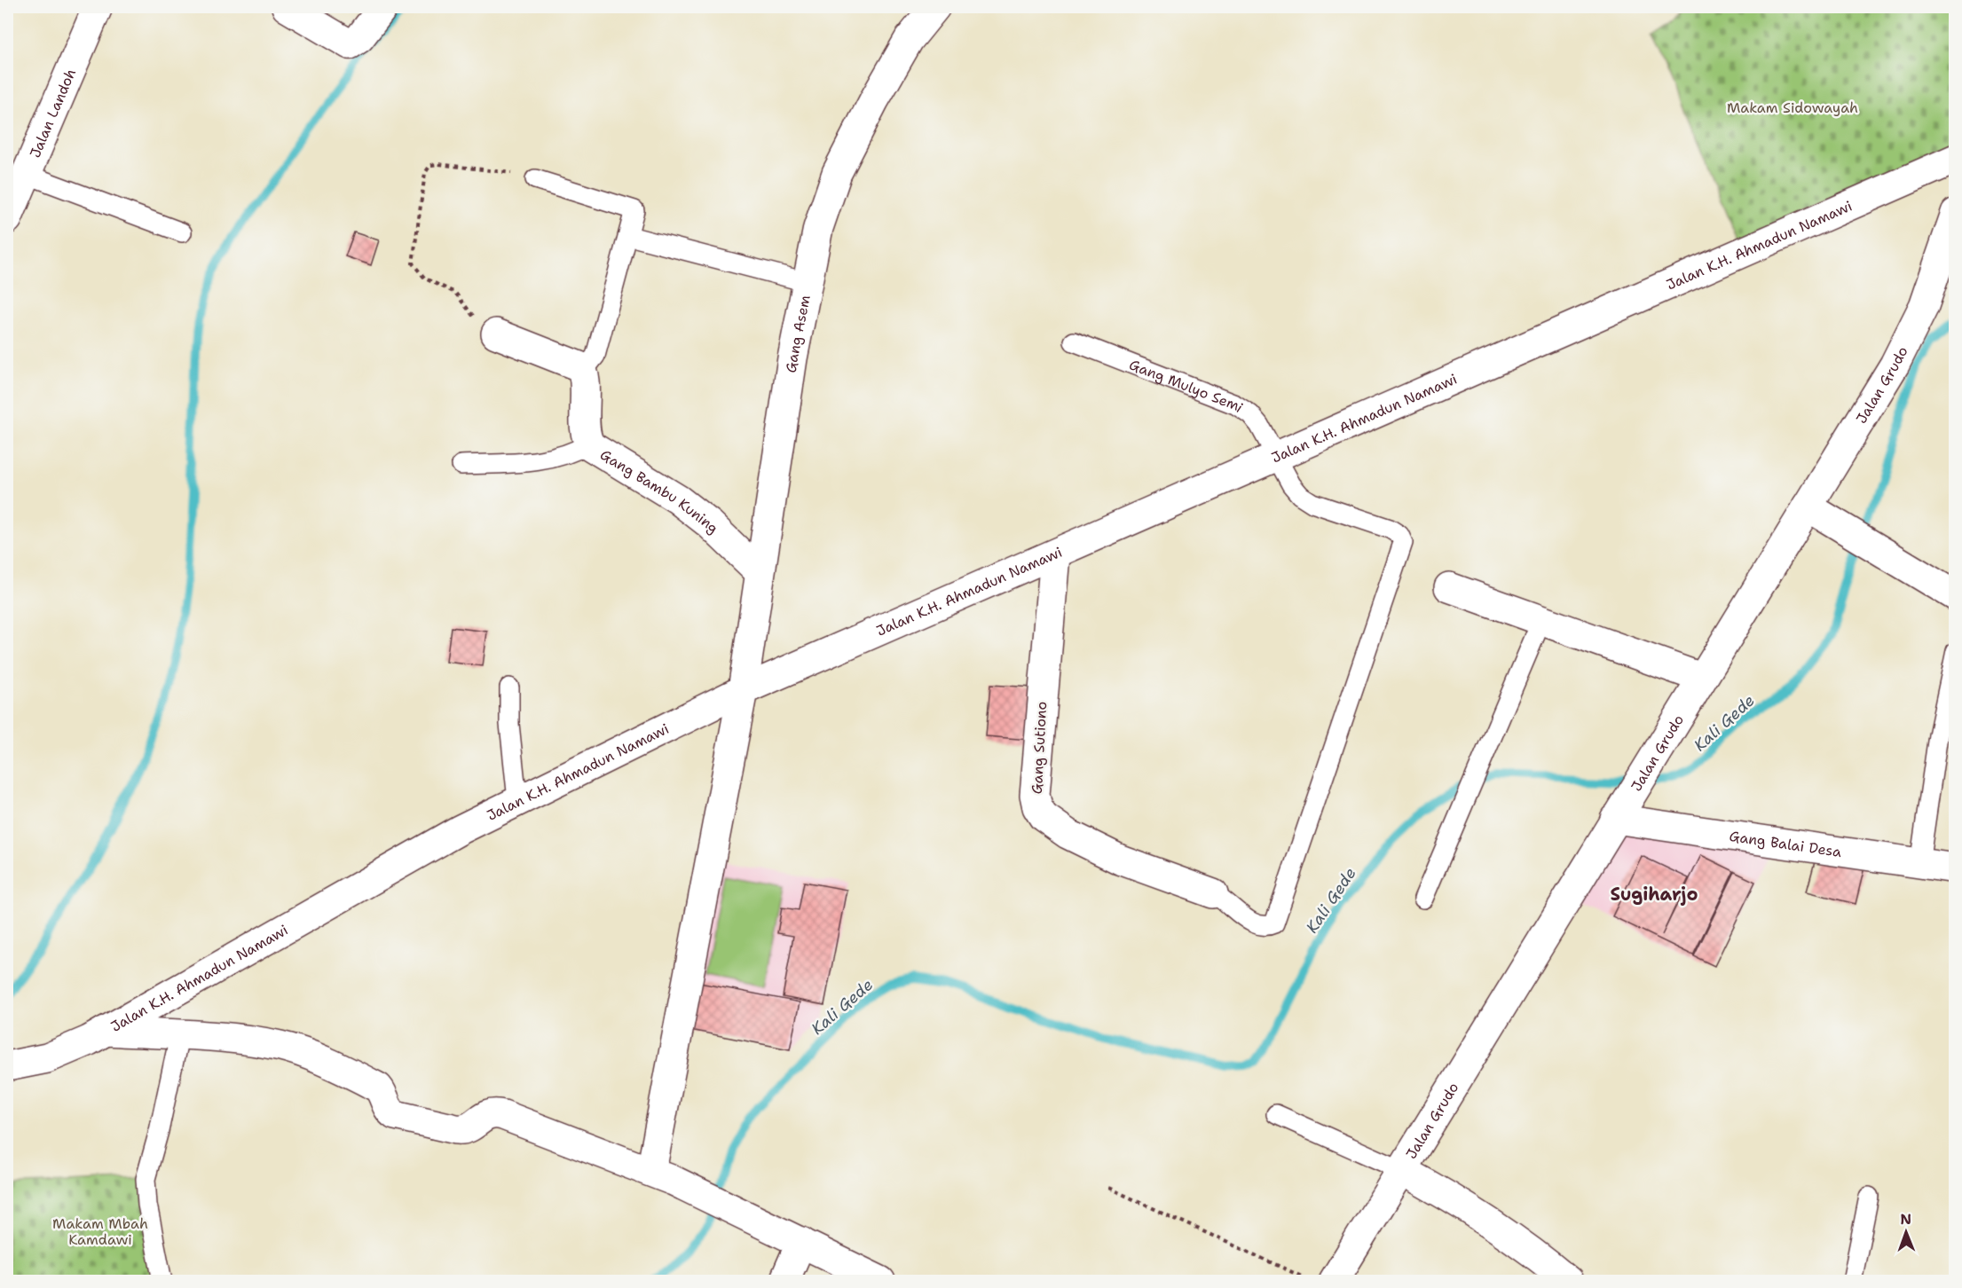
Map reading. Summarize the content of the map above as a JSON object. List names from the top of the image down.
{
  "streets": {
    "street": [
      "Jalan Landoh",
      "Jalan K.H. Ahmadun Namawi",
      "Gang Asem",
      "Jalan Grudo",
      "Gang Bambu Kuning",
      "Gang Sutiono",
      "Gang Balai Desa"
    ],
    "lane": ["Gang Mulyo Semi"]
  },
  "crossings": [
    ["Jalan K.H. Ahmadun Namawi", "Gang Asem"],
    ["Jalan K.H. Ahmadun Namawi", "Gang Mulyo Semi"],
    ["Jalan K.H. Ahmadun Namawi", "Gang Sutiono"],
    ["Gang Asem", "Gang Bambu Kuning"],
    ["Jalan Grudo", "Gang Balai Desa"],
    ["Gang Mulyo Semi", "Gang Sutiono"]
  ],
  "districts": ["Sugiharjo"],
  "water": ["Kali Gede"],
  "parks": ["Makam Sidowayah", "Makam Mbah Kamdawi"],
  "north": "top"
}
